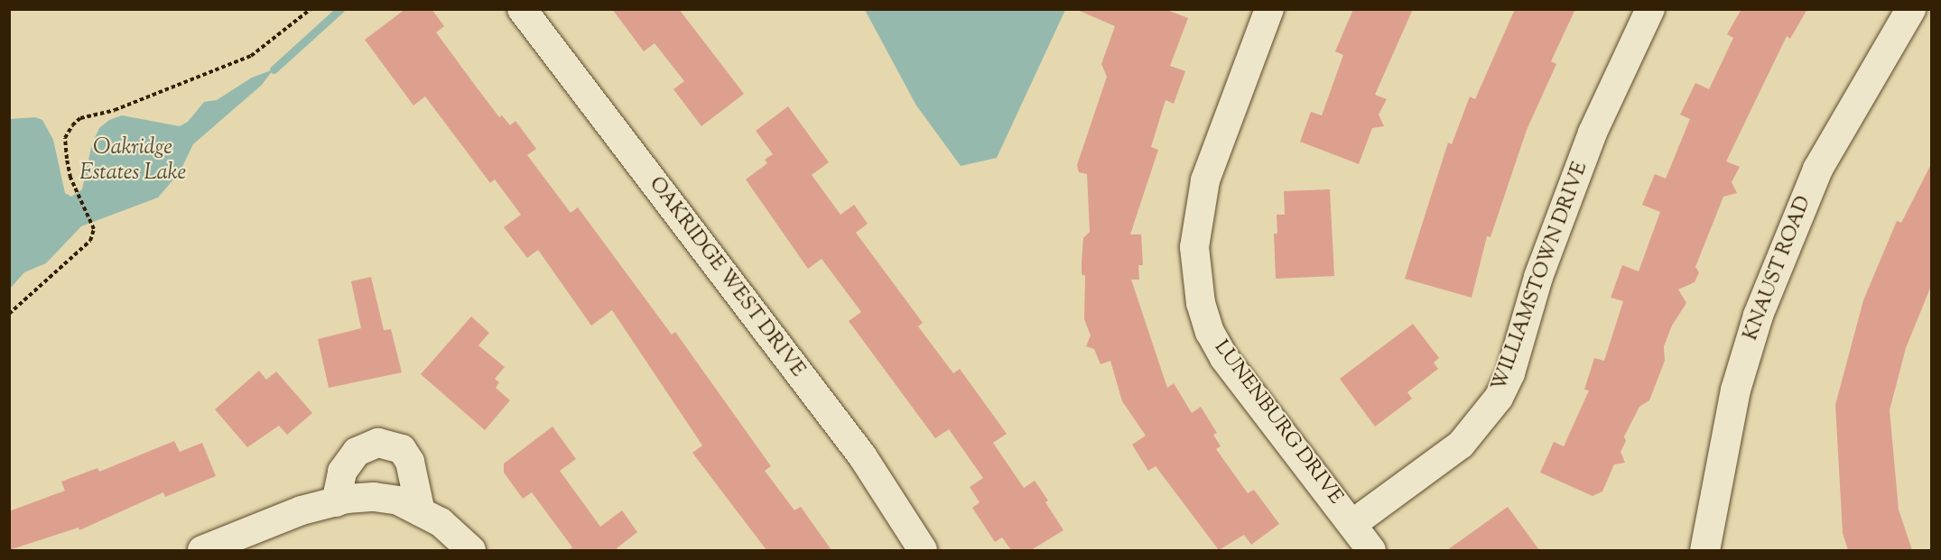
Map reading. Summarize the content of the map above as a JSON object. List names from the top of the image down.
{
  "streets": {
    "main road": ["KNAUST ROAD"],
    "street": ["WILLIAMSTOWN DRIVE", "OAKRIDGE WEST DRIVE", "LUNENBURG DRIVE"]
  },
  "crossings": [
    ["WILLIAMSTOWN DRIVE", "LUNENBURG DRIVE"]
  ],
  "water": ["Oakridge Estates Lake"]
}
